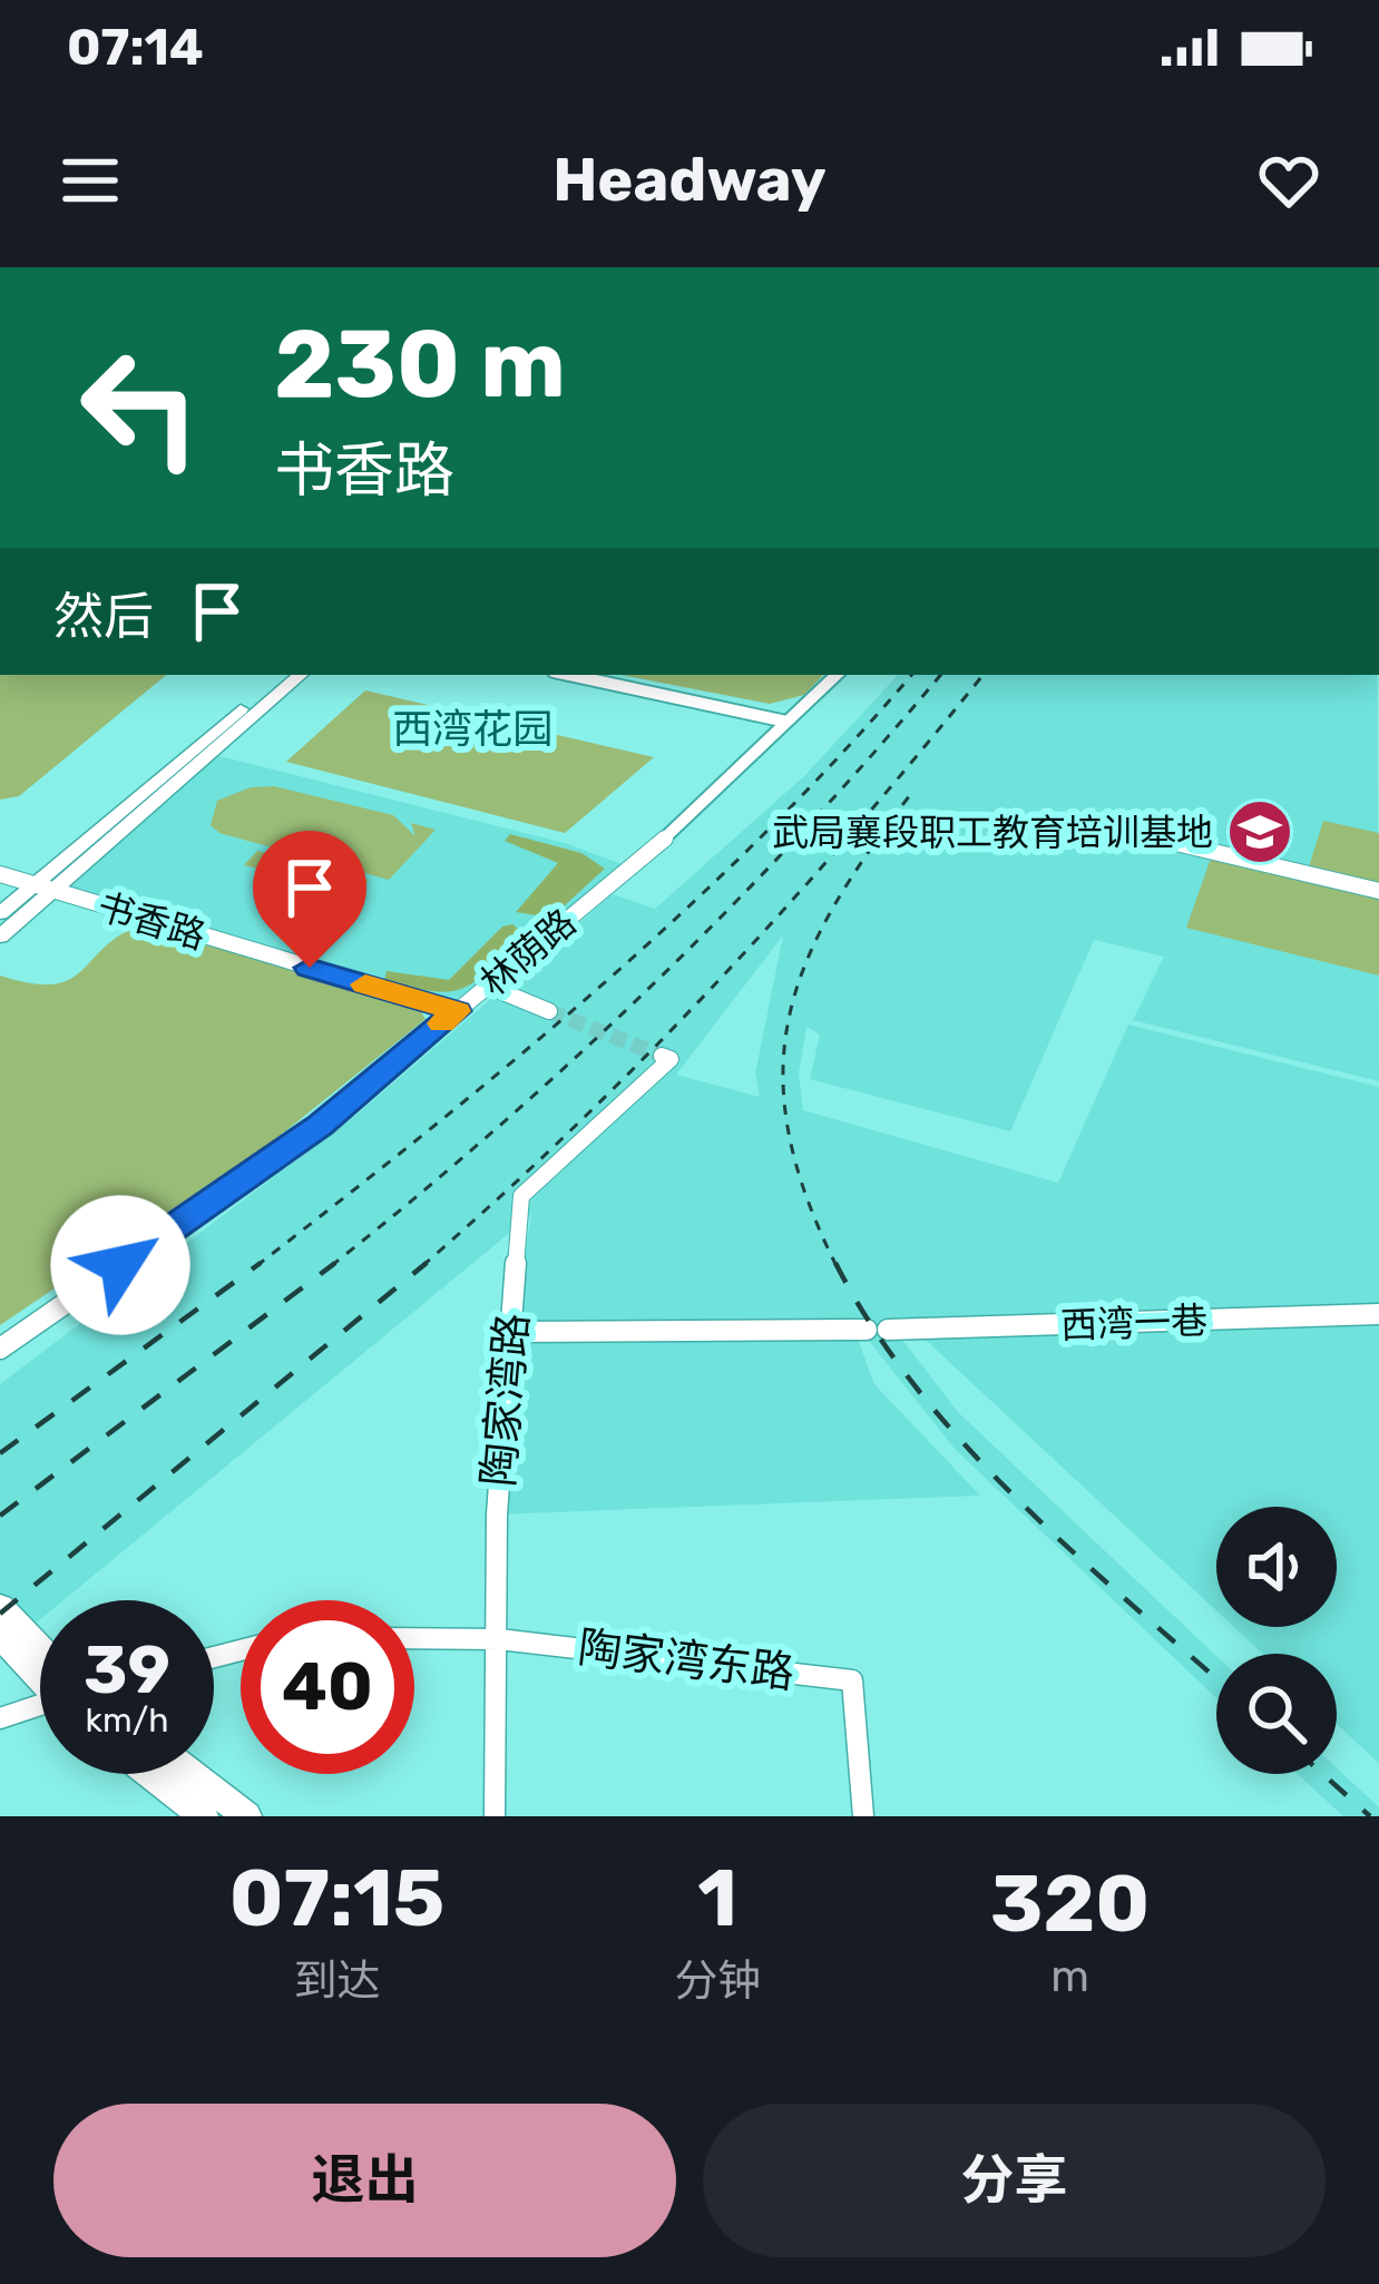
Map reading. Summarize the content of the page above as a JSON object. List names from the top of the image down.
{
  "streets": {
    "street": [
      "书香路",
      "林荫路",
      "西湾一巷",
      "陶家湾路",
      "陶家湾东路"
    ]
  },
  "crossings": [
    ["书香路", "林荫路"],
    ["陶家湾路", "陶家湾东路"]
  ],
  "districts": ["西湾花园"],
  "places": {
    "school or university": ["武局襄段职工教育培训基地"]
  },
  "page": {
    "status": "07:14",
    "header": "Headway",
    "turn": ["230 m", "书香路"],
    "then": "然后",
    "speed": "39 km/h",
    "limit": "40",
    "eta": [
      "07:15",
      "到达",
      "1",
      "分钟",
      "320",
      "m"
    ],
    "buttons": ["退出", "分享"]
  }
}
